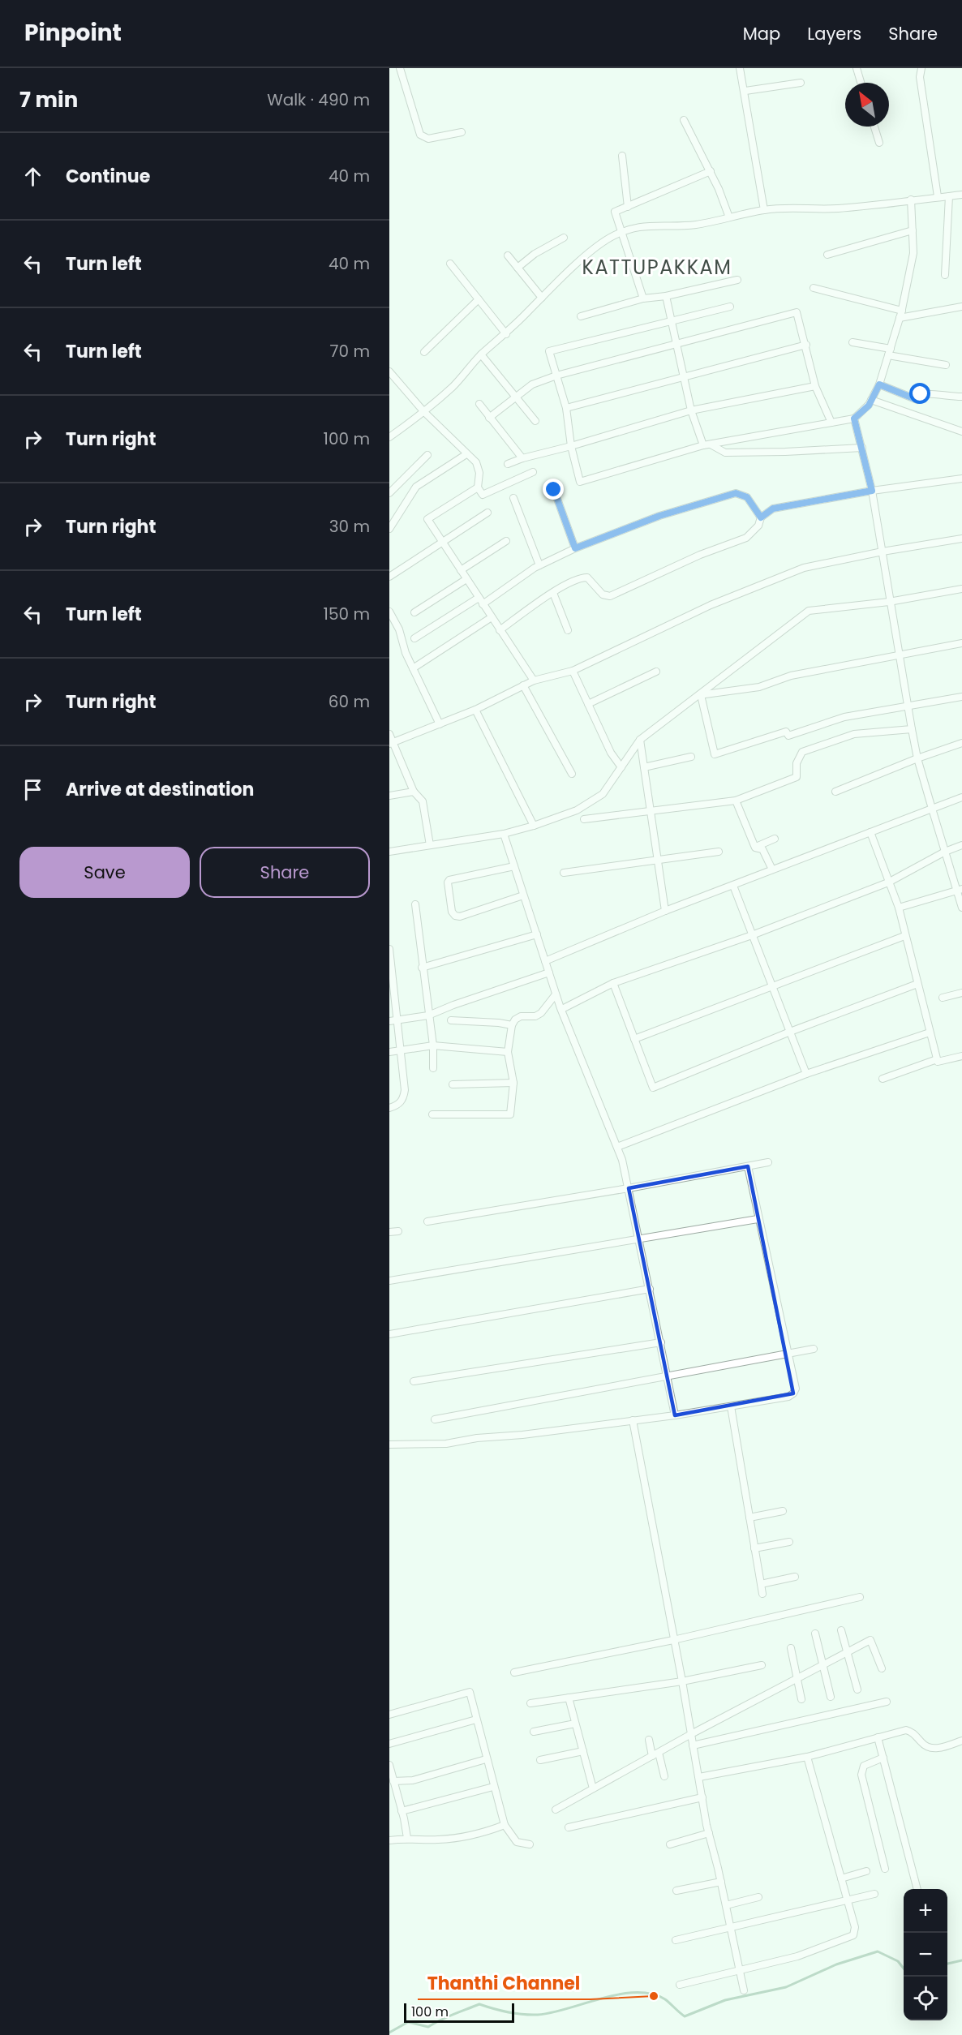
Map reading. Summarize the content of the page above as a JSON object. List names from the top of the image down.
{
  "districts": ["KATTUPAKKAM"],
  "places": ["Thanthi Channel"],
  "scale_bar": "100 m",
  "north": "top left",
  "page": {
    "header": "Pinpoint",
    "nav": ["Map", "Layers", "Share"],
    "heading": ["7 min", "Walk · 490 m"],
    "list": [
      ["Continue", "40 m"],
      ["Turn left", "40 m"],
      ["Turn left", "70 m"],
      ["Turn right", "100 m"],
      ["Turn right", "30 m"],
      ["Turn left", "150 m"],
      ["Turn right", "60 m"],
      "Arrive at destination"
    ],
    "buttons": ["Save", "Share"],
    "map_buttons": ["+", "−"],
    "scale": "100 m"
  }
}
